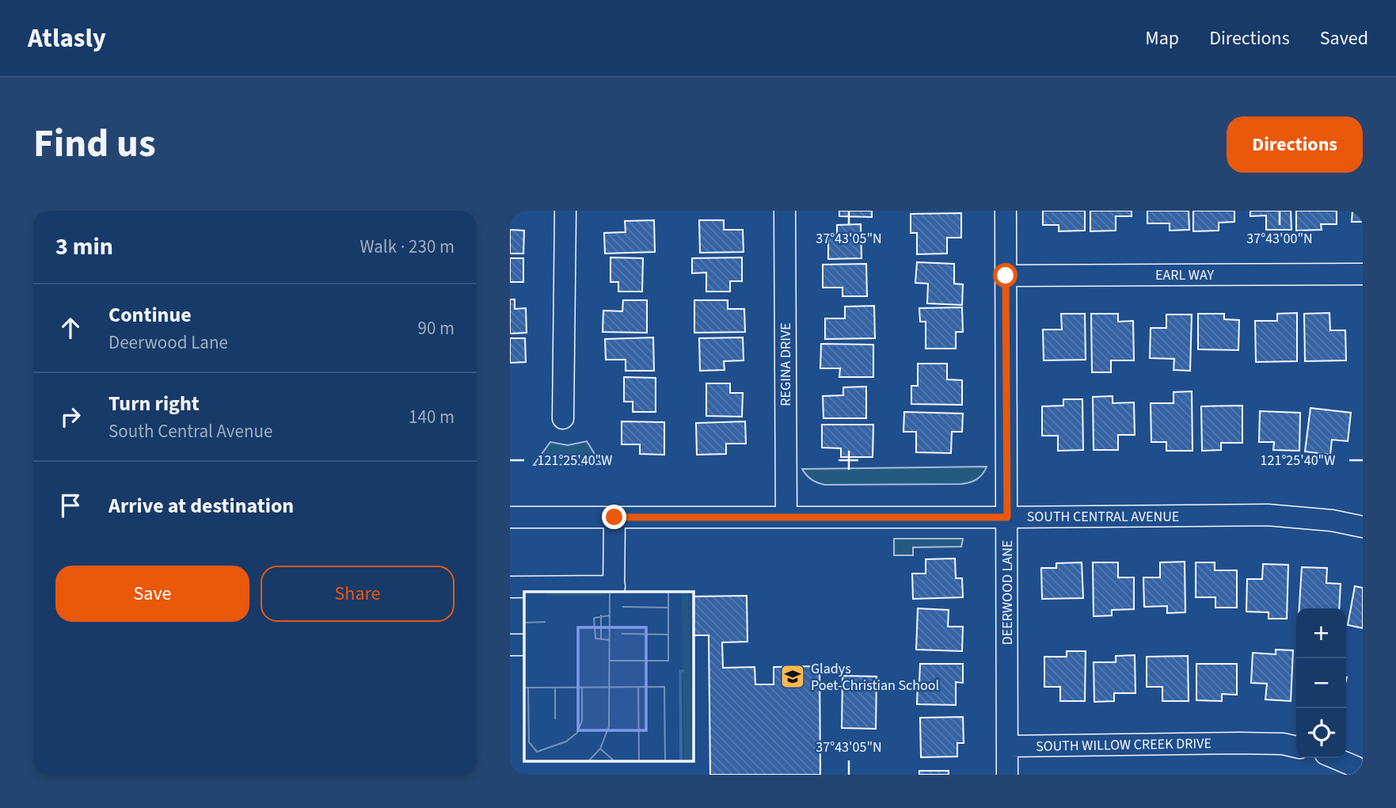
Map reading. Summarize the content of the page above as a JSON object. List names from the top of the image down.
{
  "streets": {
    "street": [
      "EARL WAY",
      "REGINA DRIVE",
      "SOUTH CENTRAL AVENUE",
      "DEERWOOD LANE",
      "SOUTH WILLOW CREEK DRIVE"
    ]
  },
  "crossings": [
    ["EARL WAY", "DEERWOOD LANE"],
    ["REGINA DRIVE", "SOUTH CENTRAL AVENUE"],
    ["SOUTH CENTRAL AVENUE", "DEERWOOD LANE"],
    ["DEERWOOD LANE", "SOUTH WILLOW CREEK DRIVE"]
  ],
  "places": {
    "school or university": ["Gladys Poet-Christian School"]
  },
  "page": {
    "header": "Atlasly",
    "nav": ["Map", "Directions", "Saved"],
    "title": "Find us",
    "buttons": [
      "Directions",
      ["Save", "Share"]
    ],
    "heading": ["3 min", "Walk · 230 m"],
    "list": [
      ["Continue", "Deerwood Lane", "90 m"],
      ["Turn right", "South Central Avenue", "140 m"],
      "Arrive at destination"
    ],
    "map_buttons": ["+", "−"]
  },
  "coordinates": ["37°43'05\"N", "37°43'00\"N", "121°25'40\"W"]
}
